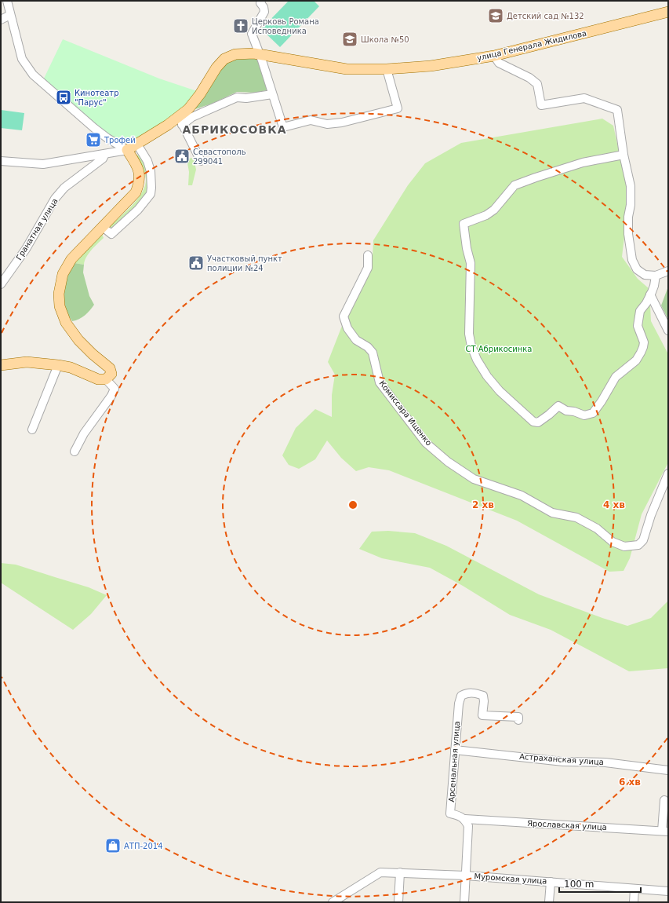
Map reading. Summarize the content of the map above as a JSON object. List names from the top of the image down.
{
  "streets": {
    "main road": ["улица Генерала Жидилова"],
    "street": [
      "Гранатная улица",
      "Комиссара Ищенко",
      "Астраханская улица",
      "Арсенальная улица",
      "Ярославская улица",
      "Муромская улица"
    ]
  },
  "crossings": [
    ["Астраханская улица", "Арсенальная улица"],
    ["Арсенальная улица", "Ярославская улица"]
  ],
  "districts": ["АБРИКОСОВКА"],
  "parks": ["СТ Абрикосинка"],
  "places": {
    "school or university": ["Детский сад №132", "Школа №50"],
    "church": ["Церковь Романа Исповедника"],
    "bus stop": ["Кинотеатр \"Парус\""],
    "supermarket": ["Трофей"],
    "public building": ["Севастополь 299041", "Участковый пункт полиции №24"],
    "shop": ["АТП-2014"]
  },
  "scale_bar": "100 m",
  "rings": ["2 хв", "4 хв", "6 хв"]
}
